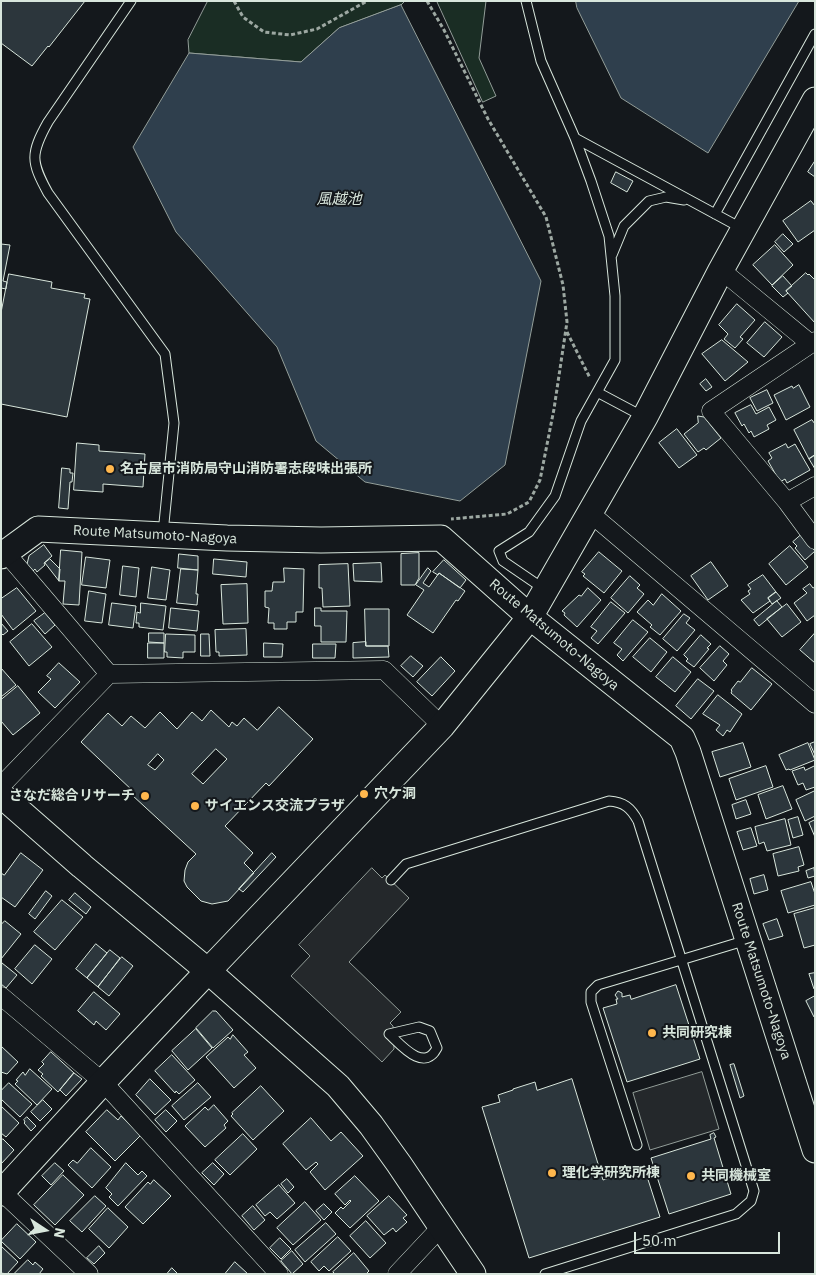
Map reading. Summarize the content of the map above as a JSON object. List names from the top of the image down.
{
  "streets": {
    "street": ["Route Matsumoto-Nagoya"]
  },
  "water": ["風越池"],
  "places": [
    "名古屋市消防局守山消防署志段味出張所",
    "穴ケ洞",
    "さなだ総合リサーチ",
    "サイエンス交流プラザ",
    "共同研究棟",
    "理化学研究所棟",
    "共同機械室"
  ],
  "scale_bar": "50 m",
  "north": "right"
}
